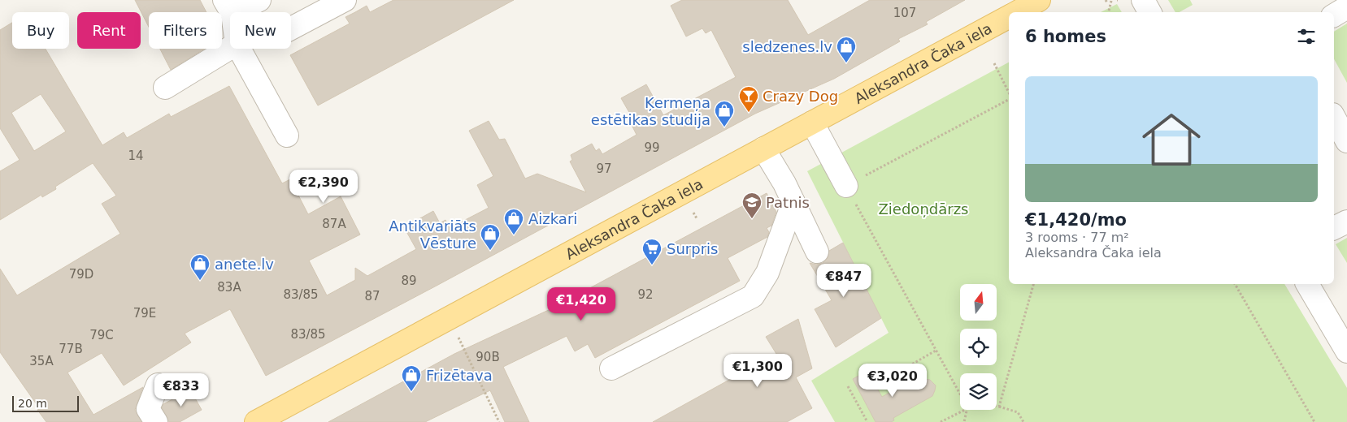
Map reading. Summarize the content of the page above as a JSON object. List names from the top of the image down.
{
  "streets": {
    "main road": ["Aleksandra Čaka iela"]
  },
  "parks": ["Ziedoņdārzs"],
  "places": {
    "shop": [
      "sledzenes.lv",
      "Ķermeņa estētikas studija",
      "Aizkari",
      "Antikvariāts Vēsture",
      "anete.lv",
      "Frizētava"
    ],
    "bar": ["Crazy Dog"],
    "school or university": ["Patnis"],
    "supermarket": ["Surpris"]
  },
  "house_numbers": [
    "107",
    "99",
    "14",
    "97",
    "87A",
    "79D",
    "89",
    "83A",
    "83/85",
    "92",
    "87",
    "79E",
    "83/85",
    "79C",
    "77B",
    "90B",
    "35A"
  ],
  "scale_bar": "20 m",
  "north": "top",
  "page": {
    "chip": [
      "Buy",
      "Rent",
      "Filters",
      "New"
    ],
    "heading": "6 homes",
    "list": [
      {
        "name": "€1,420/mo",
        "note": "3 rooms · 77 m² · Aleksandra Čaka iela"
      }
    ],
    "price": [
      "€2,390",
      "€847",
      "€1,420",
      "€1,300",
      "€3,020",
      "€833"
    ],
    "scale": "20 m"
  }
}
